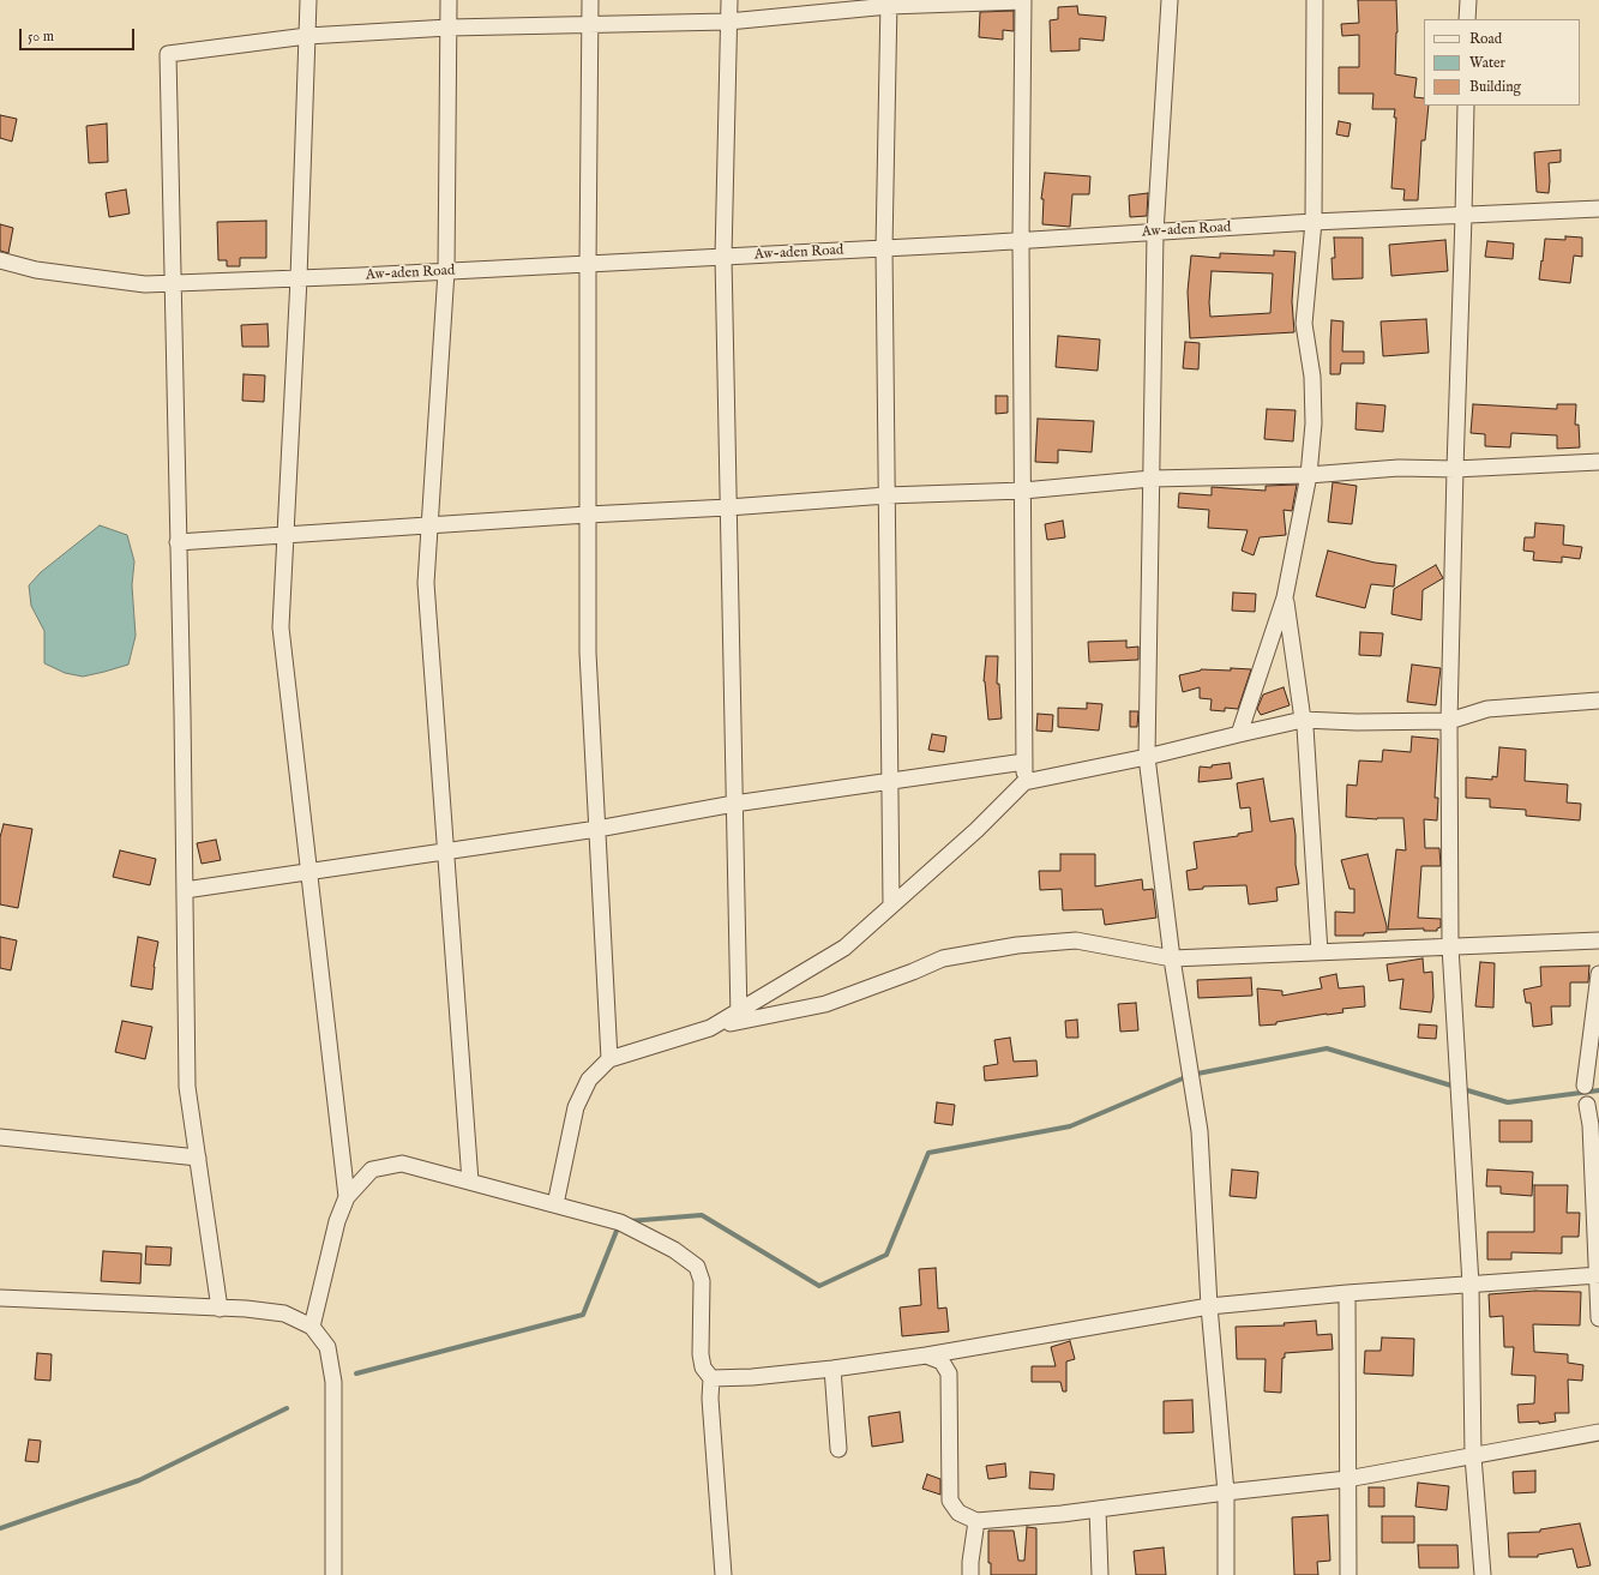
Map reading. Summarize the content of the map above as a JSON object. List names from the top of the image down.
{
  "streets": {
    "street": ["Aw-aden Road"]
  },
  "legend": ["Road", "Water", "Building"],
  "scale_bar": "50 m"
}
